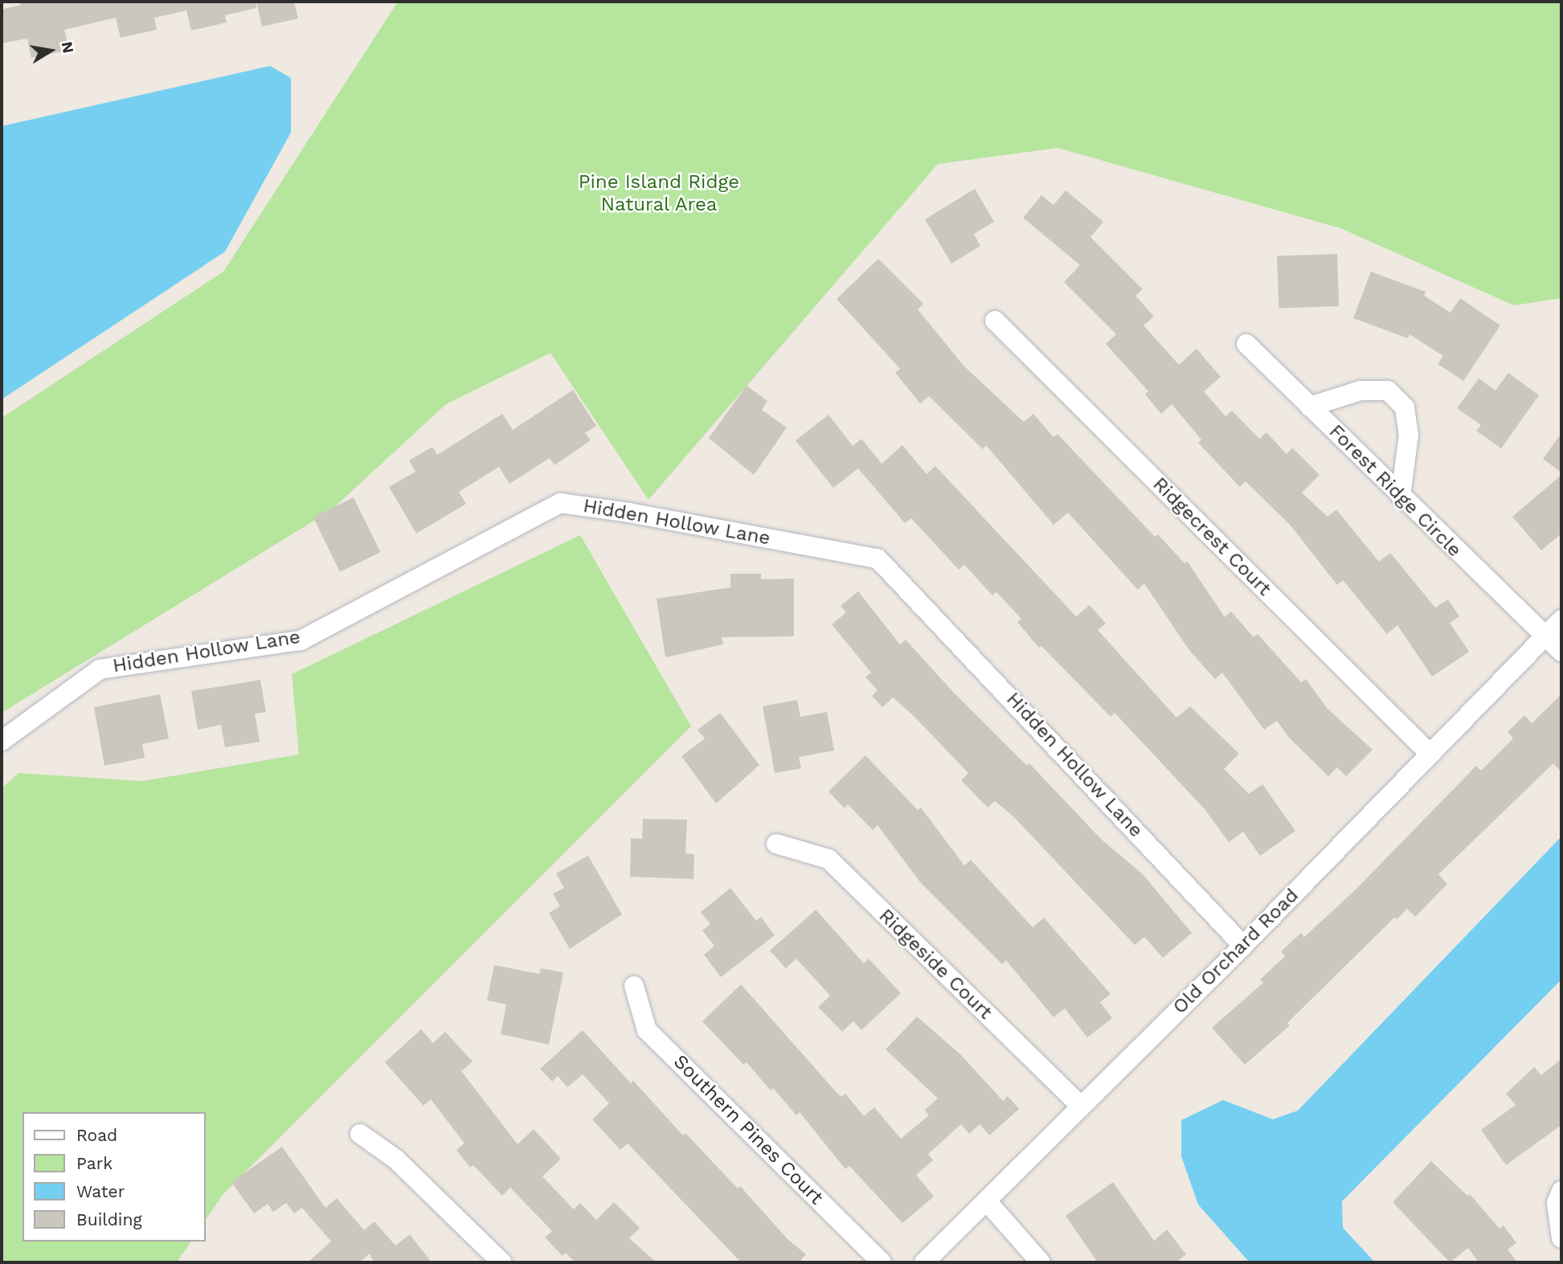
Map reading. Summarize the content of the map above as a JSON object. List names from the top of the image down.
{
  "streets": {
    "street": [
      "Forest Ridge Circle",
      "Hidden Hollow Lane",
      "Ridgecrest Court",
      "Old Orchard Road",
      "Ridgeside Court",
      "Southern Pines Court"
    ]
  },
  "crossings": [
    ["Forest Ridge Circle", "Old Orchard Road"],
    ["Hidden Hollow Lane", "Old Orchard Road"],
    ["Ridgecrest Court", "Old Orchard Road"],
    ["Old Orchard Road", "Ridgeside Court"]
  ],
  "parks": ["Pine Island Ridge Natural Area"],
  "legend": [
    "Road",
    "Park",
    "Water",
    "Building"
  ],
  "north": "right"
}
